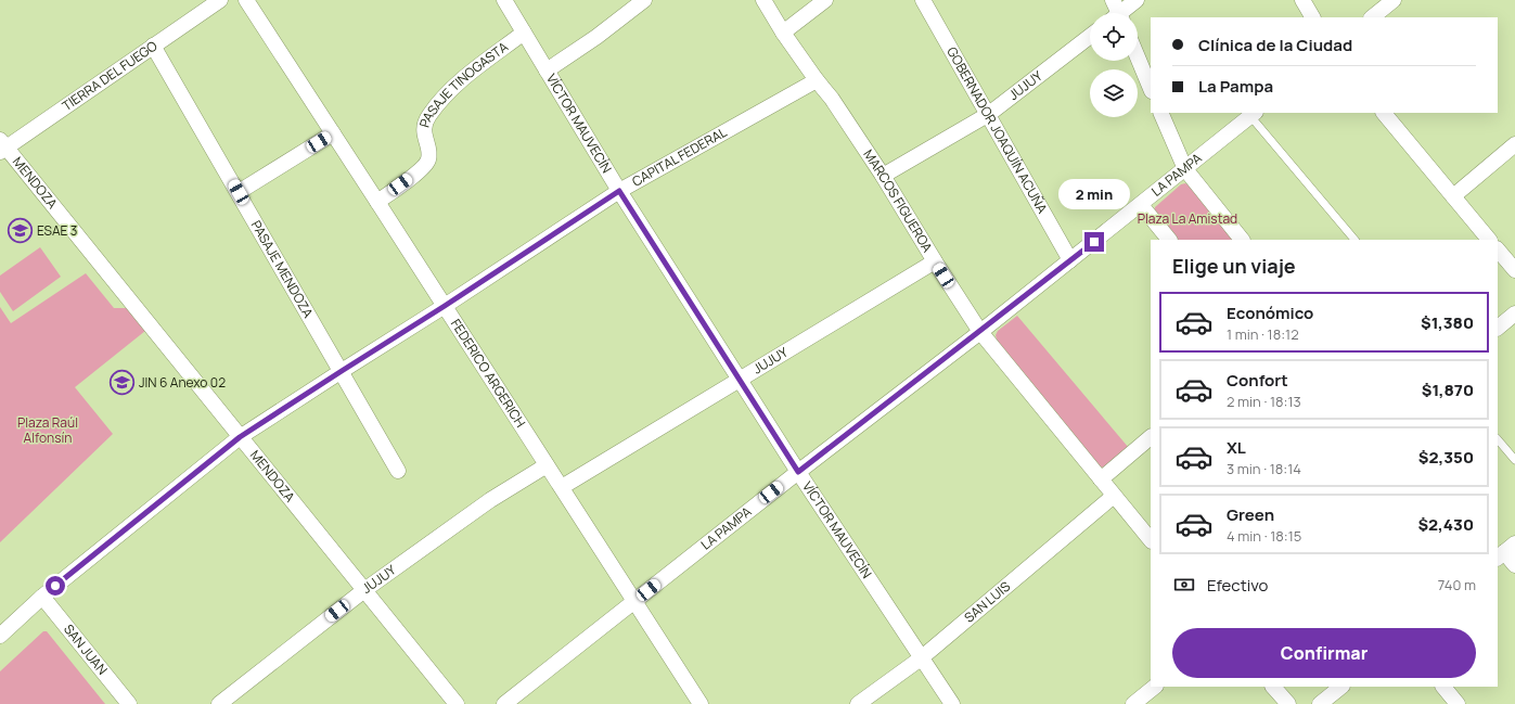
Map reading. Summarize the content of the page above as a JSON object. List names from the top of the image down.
{
  "streets": {
    "street": [
      "TIERRA DEL FUEGO",
      "JUJUY",
      "PASAJE TINOGASTA",
      "VÍCTOR MAUVECÍN",
      "GOBERNADOR JOAQUÍN ACUÑA",
      "CAPITAL FEDERAL",
      "LA PAMPA",
      "MENDOZA",
      "MARCOS FIGUEROA",
      "PASAJE MENDOZA",
      "FEDERICO ARGERICH",
      "SAN LUIS",
      "SAN JUAN"
    ]
  },
  "crossings": [
    ["TIERRA DEL FUEGO", "MENDOZA"],
    ["TIERRA DEL FUEGO", "PASAJE MENDOZA"],
    ["JUJUY", "VÍCTOR MAUVECÍN"],
    ["JUJUY", "GOBERNADOR JOAQUÍN ACUÑA"],
    ["JUJUY", "MENDOZA"],
    ["JUJUY", "MARCOS FIGUEROA"],
    ["JUJUY", "FEDERICO ARGERICH"],
    ["PASAJE TINOGASTA", "VÍCTOR MAUVECÍN"],
    ["PASAJE TINOGASTA", "FEDERICO ARGERICH"],
    ["VÍCTOR MAUVECÍN", "CAPITAL FEDERAL"],
    ["VÍCTOR MAUVECÍN", "LA PAMPA"],
    ["VÍCTOR MAUVECÍN", "SAN LUIS"],
    ["GOBERNADOR JOAQUÍN ACUÑA", "LA PAMPA"],
    ["CAPITAL FEDERAL", "MENDOZA"],
    ["CAPITAL FEDERAL", "MARCOS FIGUEROA"],
    ["CAPITAL FEDERAL", "PASAJE MENDOZA"],
    ["CAPITAL FEDERAL", "FEDERICO ARGERICH"],
    ["CAPITAL FEDERAL", "SAN JUAN"],
    ["LA PAMPA", "MARCOS FIGUEROA"],
    ["LA PAMPA", "FEDERICO ARGERICH"],
    ["MARCOS FIGUEROA", "SAN LUIS"]
  ],
  "parks": ["Plaza La Amistad", "Plaza Raúl Alfonsín"],
  "places": {
    "school or university": ["ESAE 3", "JIN 6 Anexo 02"]
  },
  "page": {
    "banner": ["Clínica de la Ciudad", "La Pampa"],
    "bubble": "2 min",
    "heading": "Elige un viaje",
    "list": [
      {
        "name": "Económico",
        "note": "1 min · 18:12",
        "value": "$1,380"
      },
      {
        "name": "Confort",
        "note": "2 min · 18:13",
        "value": "$1,870"
      },
      {
        "name": "XL",
        "note": "3 min · 18:14",
        "value": "$2,350"
      },
      {
        "name": "Green",
        "note": "4 min · 18:15",
        "value": "$2,430"
      }
    ],
    "pay": ["Efectivo", "740 m"],
    "buttons": "Confirmar"
  }
}
